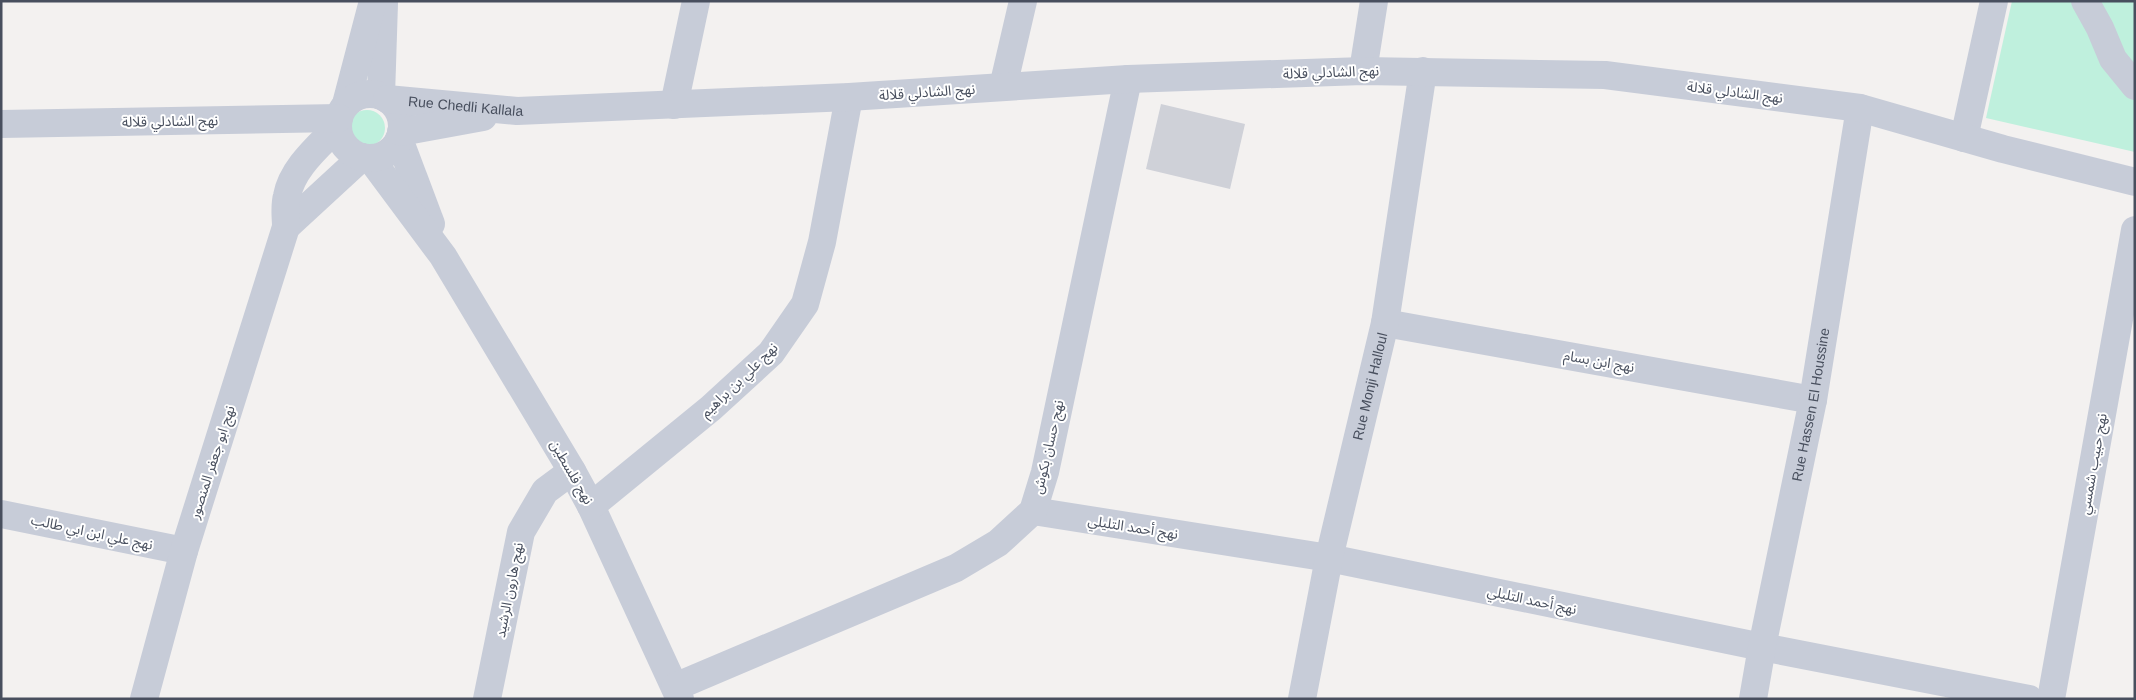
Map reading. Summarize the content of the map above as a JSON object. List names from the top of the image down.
{
  "streets": {
    "street": [
      "نهج الشادلي قلالة",
      "Rue Chedli Kallala",
      "نهج ابن بسام",
      "نهج علي بن براهيم",
      "Rue Monji Halloul",
      "Rue Hassen El Houssine",
      "نهج حسان بكوش",
      "نهج ابو جعفر المنصور",
      "نهج حبيب شمسي",
      "نهج فلسطين",
      "نهج أحمد التليلي",
      "نهج علي ابن ابي طالب",
      "نهج هارون الرشيد"
    ]
  },
  "crossings": [
    ["نهج الشادلي قلالة", "Rue Chedli Kallala"],
    ["نهج الشادلي قلالة", "نهج علي بن براهيم"],
    ["نهج الشادلي قلالة", "Rue Monji Halloul"],
    ["نهج الشادلي قلالة", "Rue Hassen El Houssine"],
    ["نهج الشادلي قلالة", "نهج حسان بكوش"],
    ["نهج الشادلي قلالة", "نهج ابو جعفر المنصور"],
    ["نهج الشادلي قلالة", "نهج فلسطين"],
    ["Rue Chedli Kallala", "نهج ابو جعفر المنصور"],
    ["Rue Chedli Kallala", "نهج فلسطين"],
    ["نهج ابن بسام", "Rue Monji Halloul"],
    ["نهج ابن بسام", "Rue Hassen El Houssine"],
    ["نهج علي بن براهيم", "نهج فلسطين"],
    ["Rue Monji Halloul", "نهج أحمد التليلي"],
    ["Rue Hassen El Houssine", "نهج أحمد التليلي"],
    ["نهج حسان بكوش", "نهج فلسطين"],
    ["نهج حسان بكوش", "نهج أحمد التليلي"],
    ["نهج ابو جعفر المنصور", "نهج فلسطين"],
    ["نهج ابو جعفر المنصور", "نهج علي ابن ابي طالب"],
    ["نهج فلسطين", "نهج هارون الرشيد"]
  ]
}
